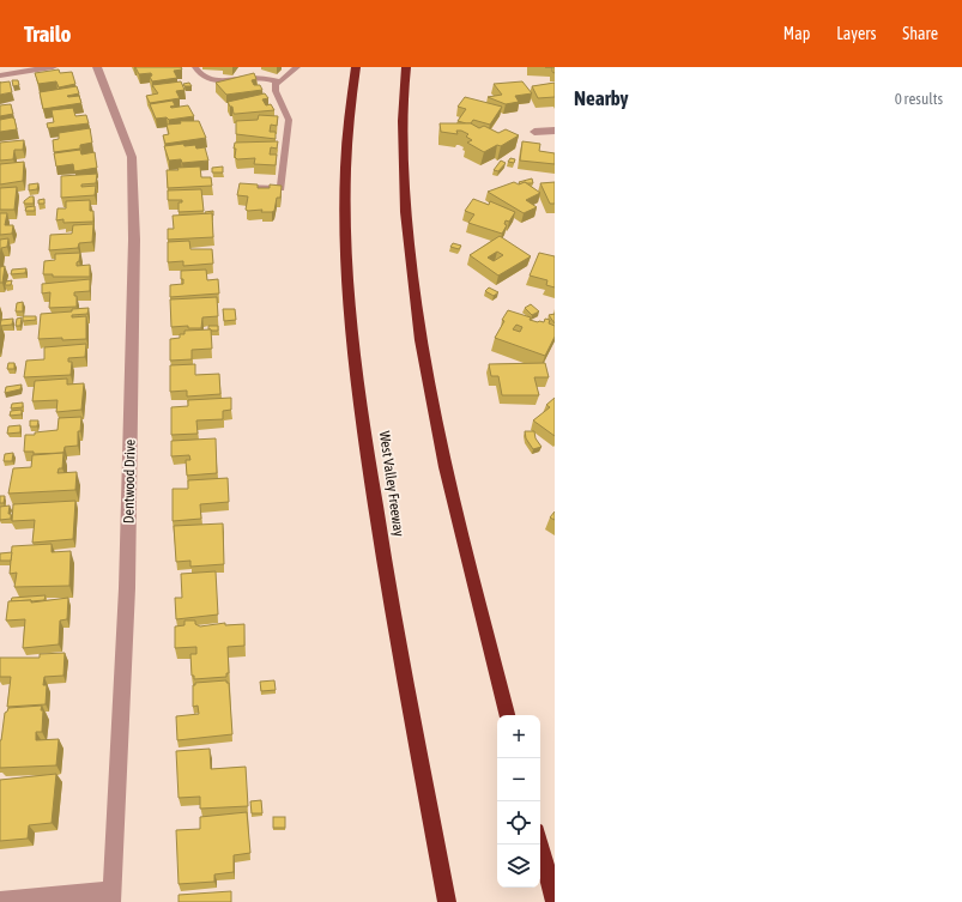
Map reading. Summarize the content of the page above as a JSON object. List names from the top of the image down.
{
  "streets": {
    "highway": ["West Valley Freeway"],
    "street": ["Dentwood Drive"]
  },
  "page": {
    "header": "Trailo",
    "nav": ["Map", "Layers", "Share"],
    "heading": ["Nearby", "0 results"],
    "map_buttons": ["+", "−"]
  }
}
